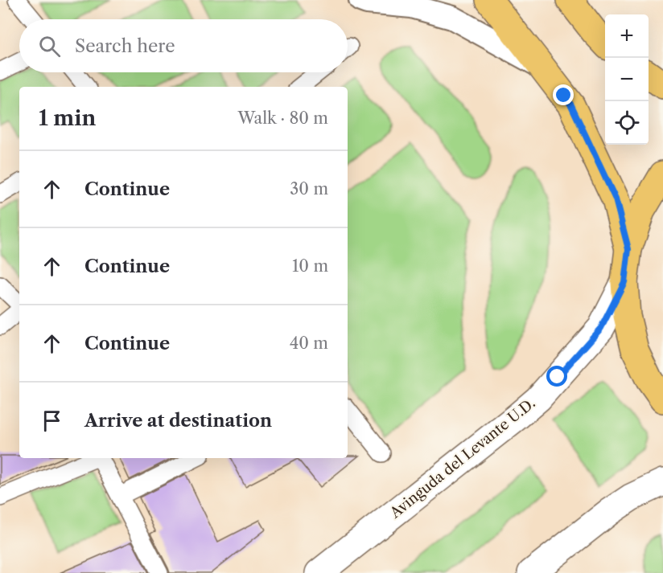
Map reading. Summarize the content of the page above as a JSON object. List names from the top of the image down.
{
  "streets": {
    "street": ["Avinguda del Levante U.D."]
  },
  "page": {
    "map_buttons": ["+", "−"],
    "search": "Search here",
    "heading": ["1 min", "Walk · 80 m"],
    "list": [
      ["Continue", "30 m"],
      ["Continue", "10 m"],
      ["Continue", "40 m"],
      "Arrive at destination"
    ]
  }
}
